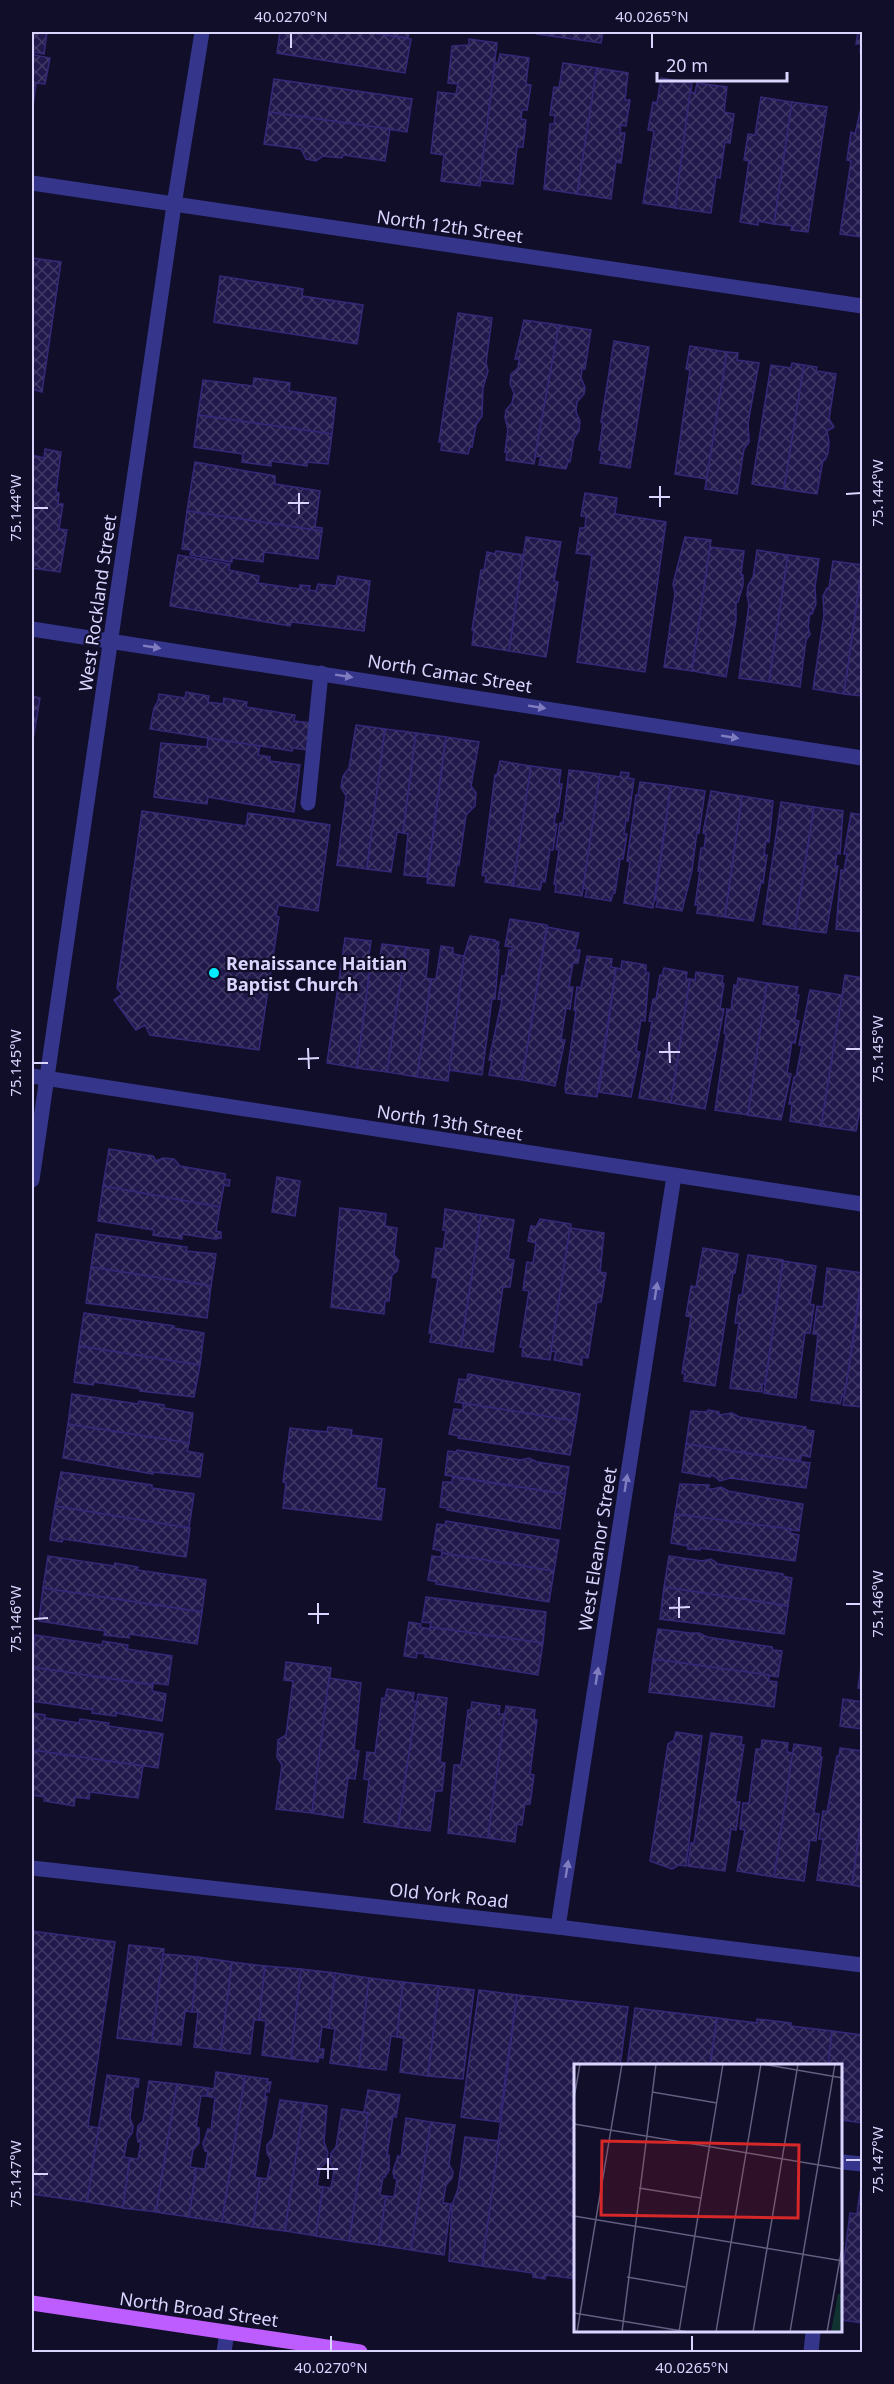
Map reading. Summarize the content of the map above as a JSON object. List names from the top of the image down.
{
  "streets": {
    "main road": ["North Broad Street"],
    "street": [
      "North 12th Street",
      "West Rockland Street",
      "North Camac Street",
      "North 13th Street",
      "West Eleanor Street",
      "Old York Road"
    ]
  },
  "crossings": [
    ["North 12th Street", "West Rockland Street"],
    ["West Rockland Street", "North Camac Street"],
    ["West Rockland Street", "North 13th Street"],
    ["North 13th Street", "West Eleanor Street"],
    ["West Eleanor Street", "Old York Road"]
  ],
  "one_way": ["North Camac Street", "West Eleanor Street"],
  "places": ["Renaissance Haitian Baptist Church"],
  "scale_bar": "20 m",
  "coordinates": [
    "40.0270°N",
    "40.0265°N",
    "75.144°W",
    "75.145°W",
    "75.146°W",
    "75.147°W"
  ]
}
